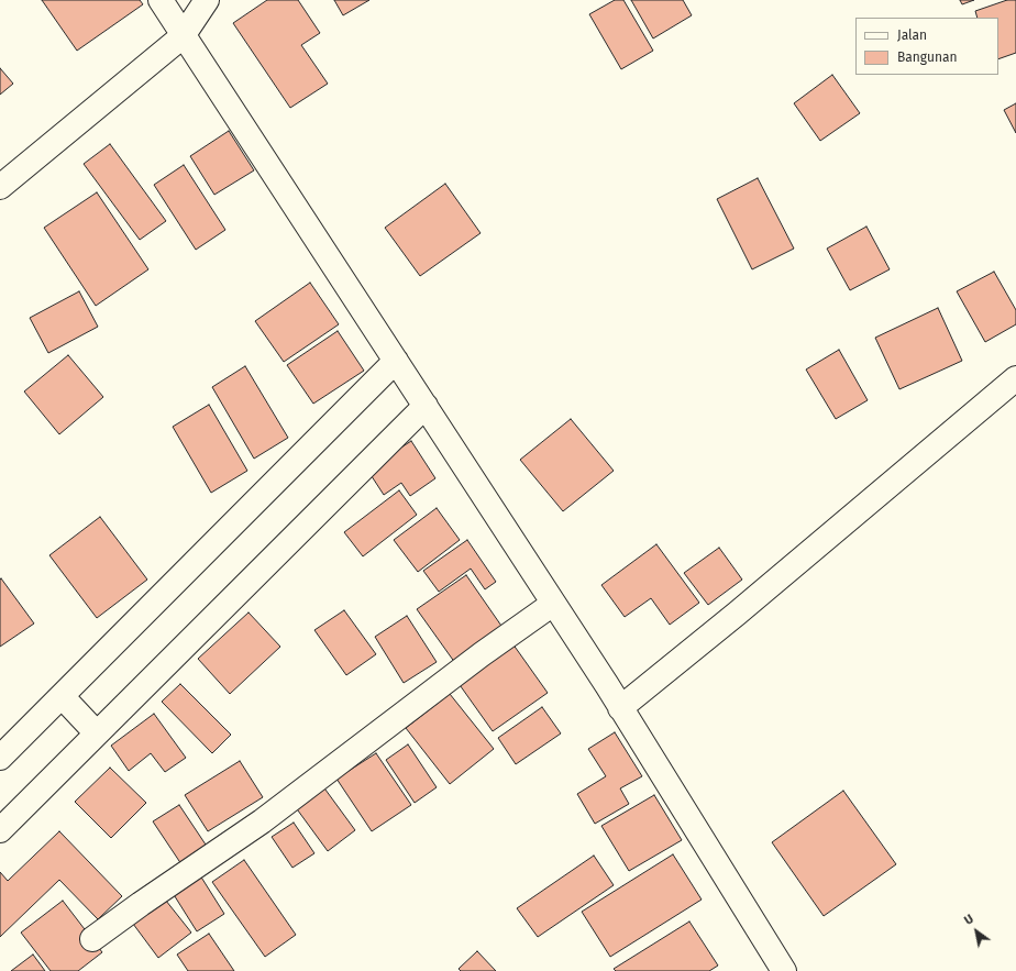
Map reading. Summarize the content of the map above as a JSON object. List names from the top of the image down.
{
  "legend": ["Jalan", "Bangunan"],
  "north": "top left"
}
